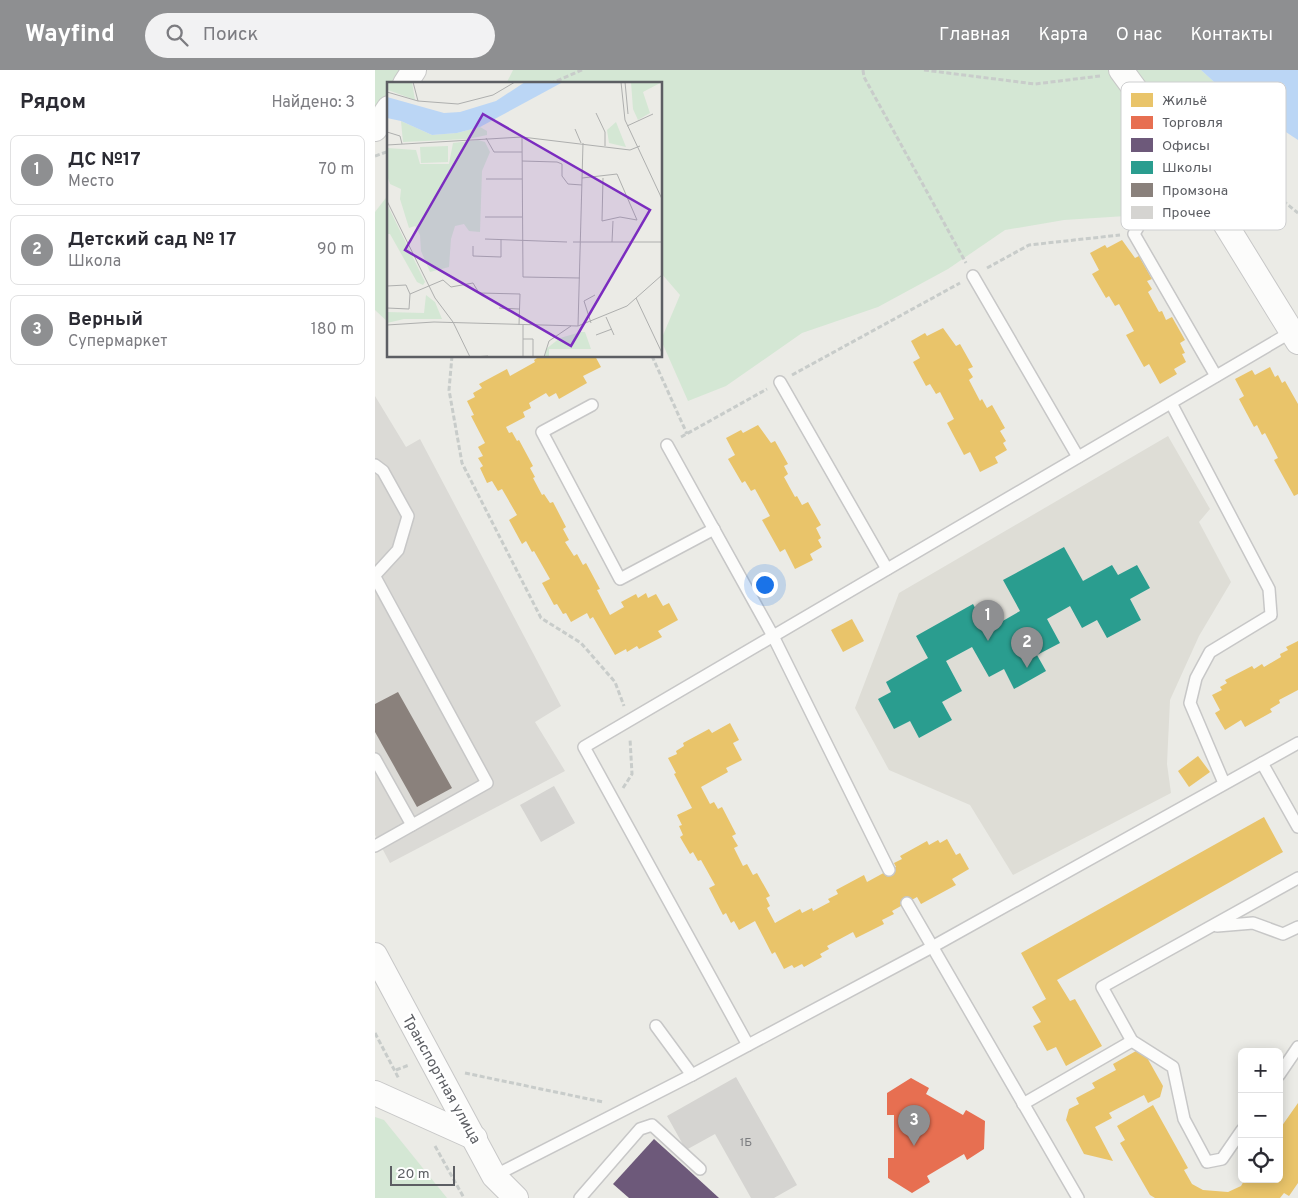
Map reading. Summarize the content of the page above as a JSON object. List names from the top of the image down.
{
  "streets": {
    "street": ["Транспортная улица"]
  },
  "house_numbers": ["1Б"],
  "legend": [
    "Жильё",
    "Торговля",
    "Офисы",
    "Школы",
    "Промзона",
    "Прочее"
  ],
  "scale_bar": "20 m",
  "page": {
    "header": "Wayfind",
    "search": "Поиск",
    "nav": [
      "Главная",
      "Карта",
      "О нас",
      "Контакты"
    ],
    "heading": ["Рядом", "Найдено: 3"],
    "list": [
      {
        "mark": "1",
        "name": "ДС №17",
        "note": "Место",
        "value": "70 m"
      },
      {
        "mark": "2",
        "name": "Детский сад № 17",
        "note": "Школа",
        "value": "90 m"
      },
      {
        "mark": "3",
        "name": "Верный",
        "note": "Супермаркет",
        "value": "180 m"
      }
    ],
    "pins": ["1", "2", "3"],
    "map_buttons": ["+", "−"],
    "scale": "20 m"
  }
}
